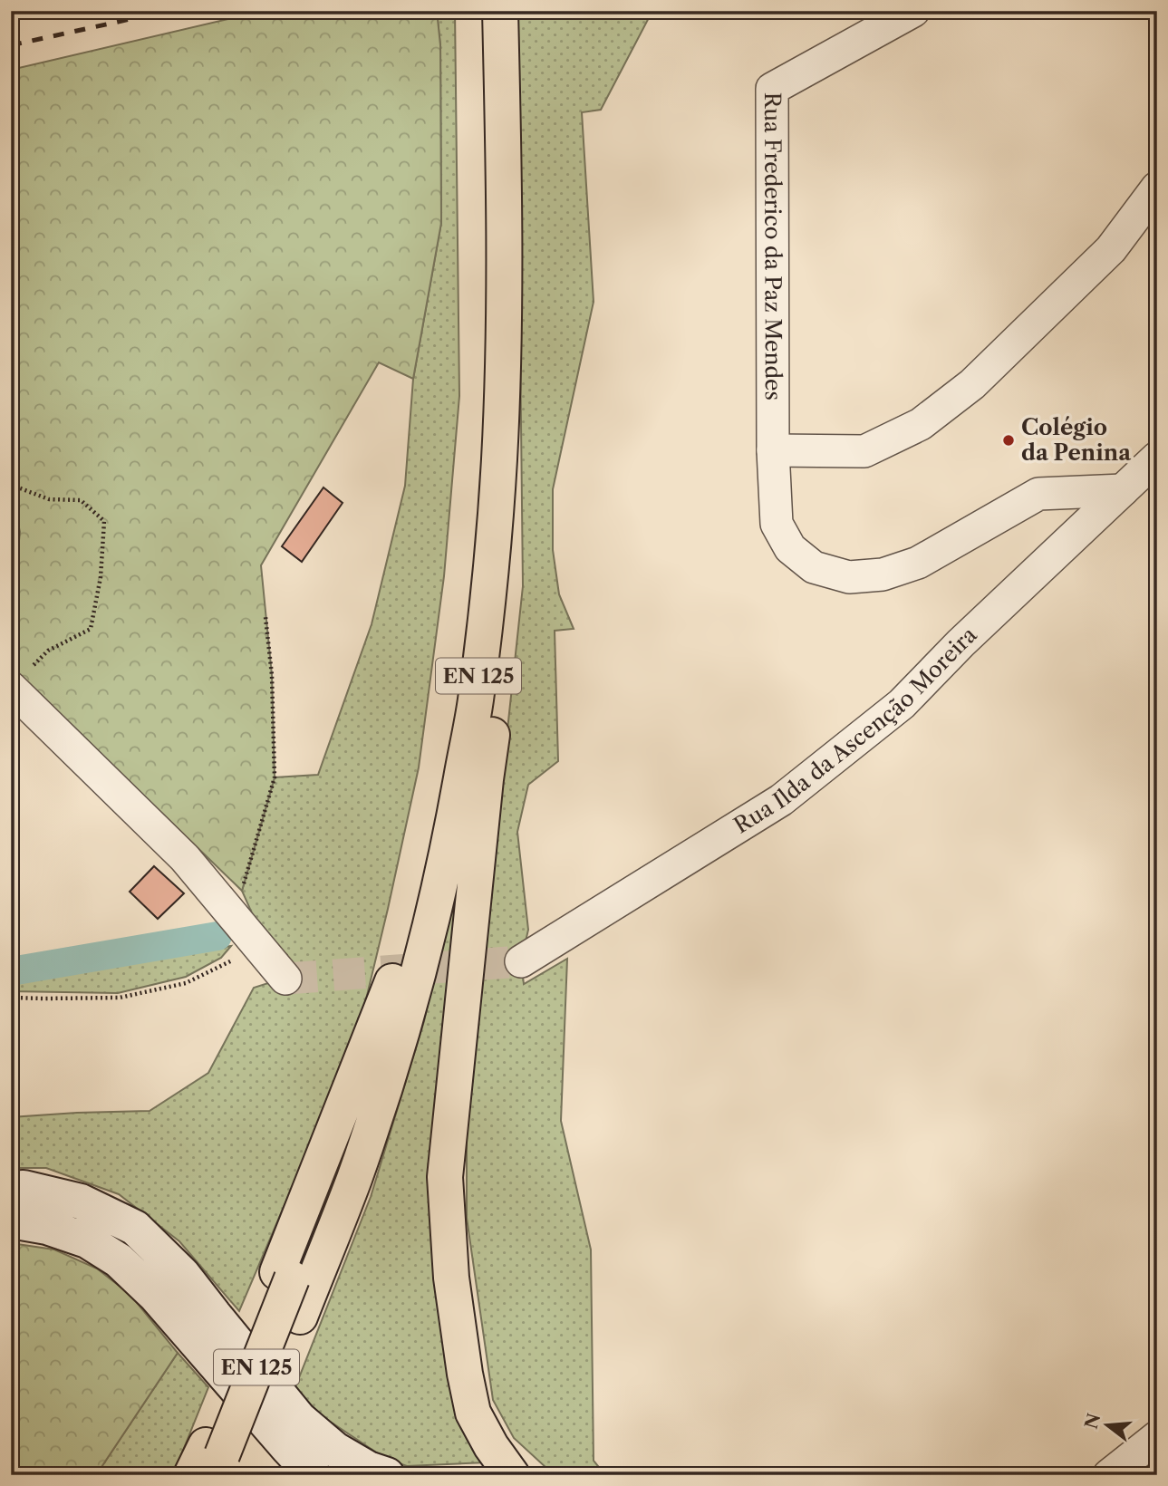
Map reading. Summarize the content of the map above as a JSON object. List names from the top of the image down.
{
  "streets": {
    "main road": ["EN 125"],
    "street": ["Rua Frederico da Paz Mendes", "Rua Ilda da Ascenção Moreira"]
  },
  "crossings": [
    ["Rua Frederico da Paz Mendes", "Rua Ilda da Ascenção Moreira"]
  ],
  "places": ["Colégio da Penina"],
  "north": "left"
}
